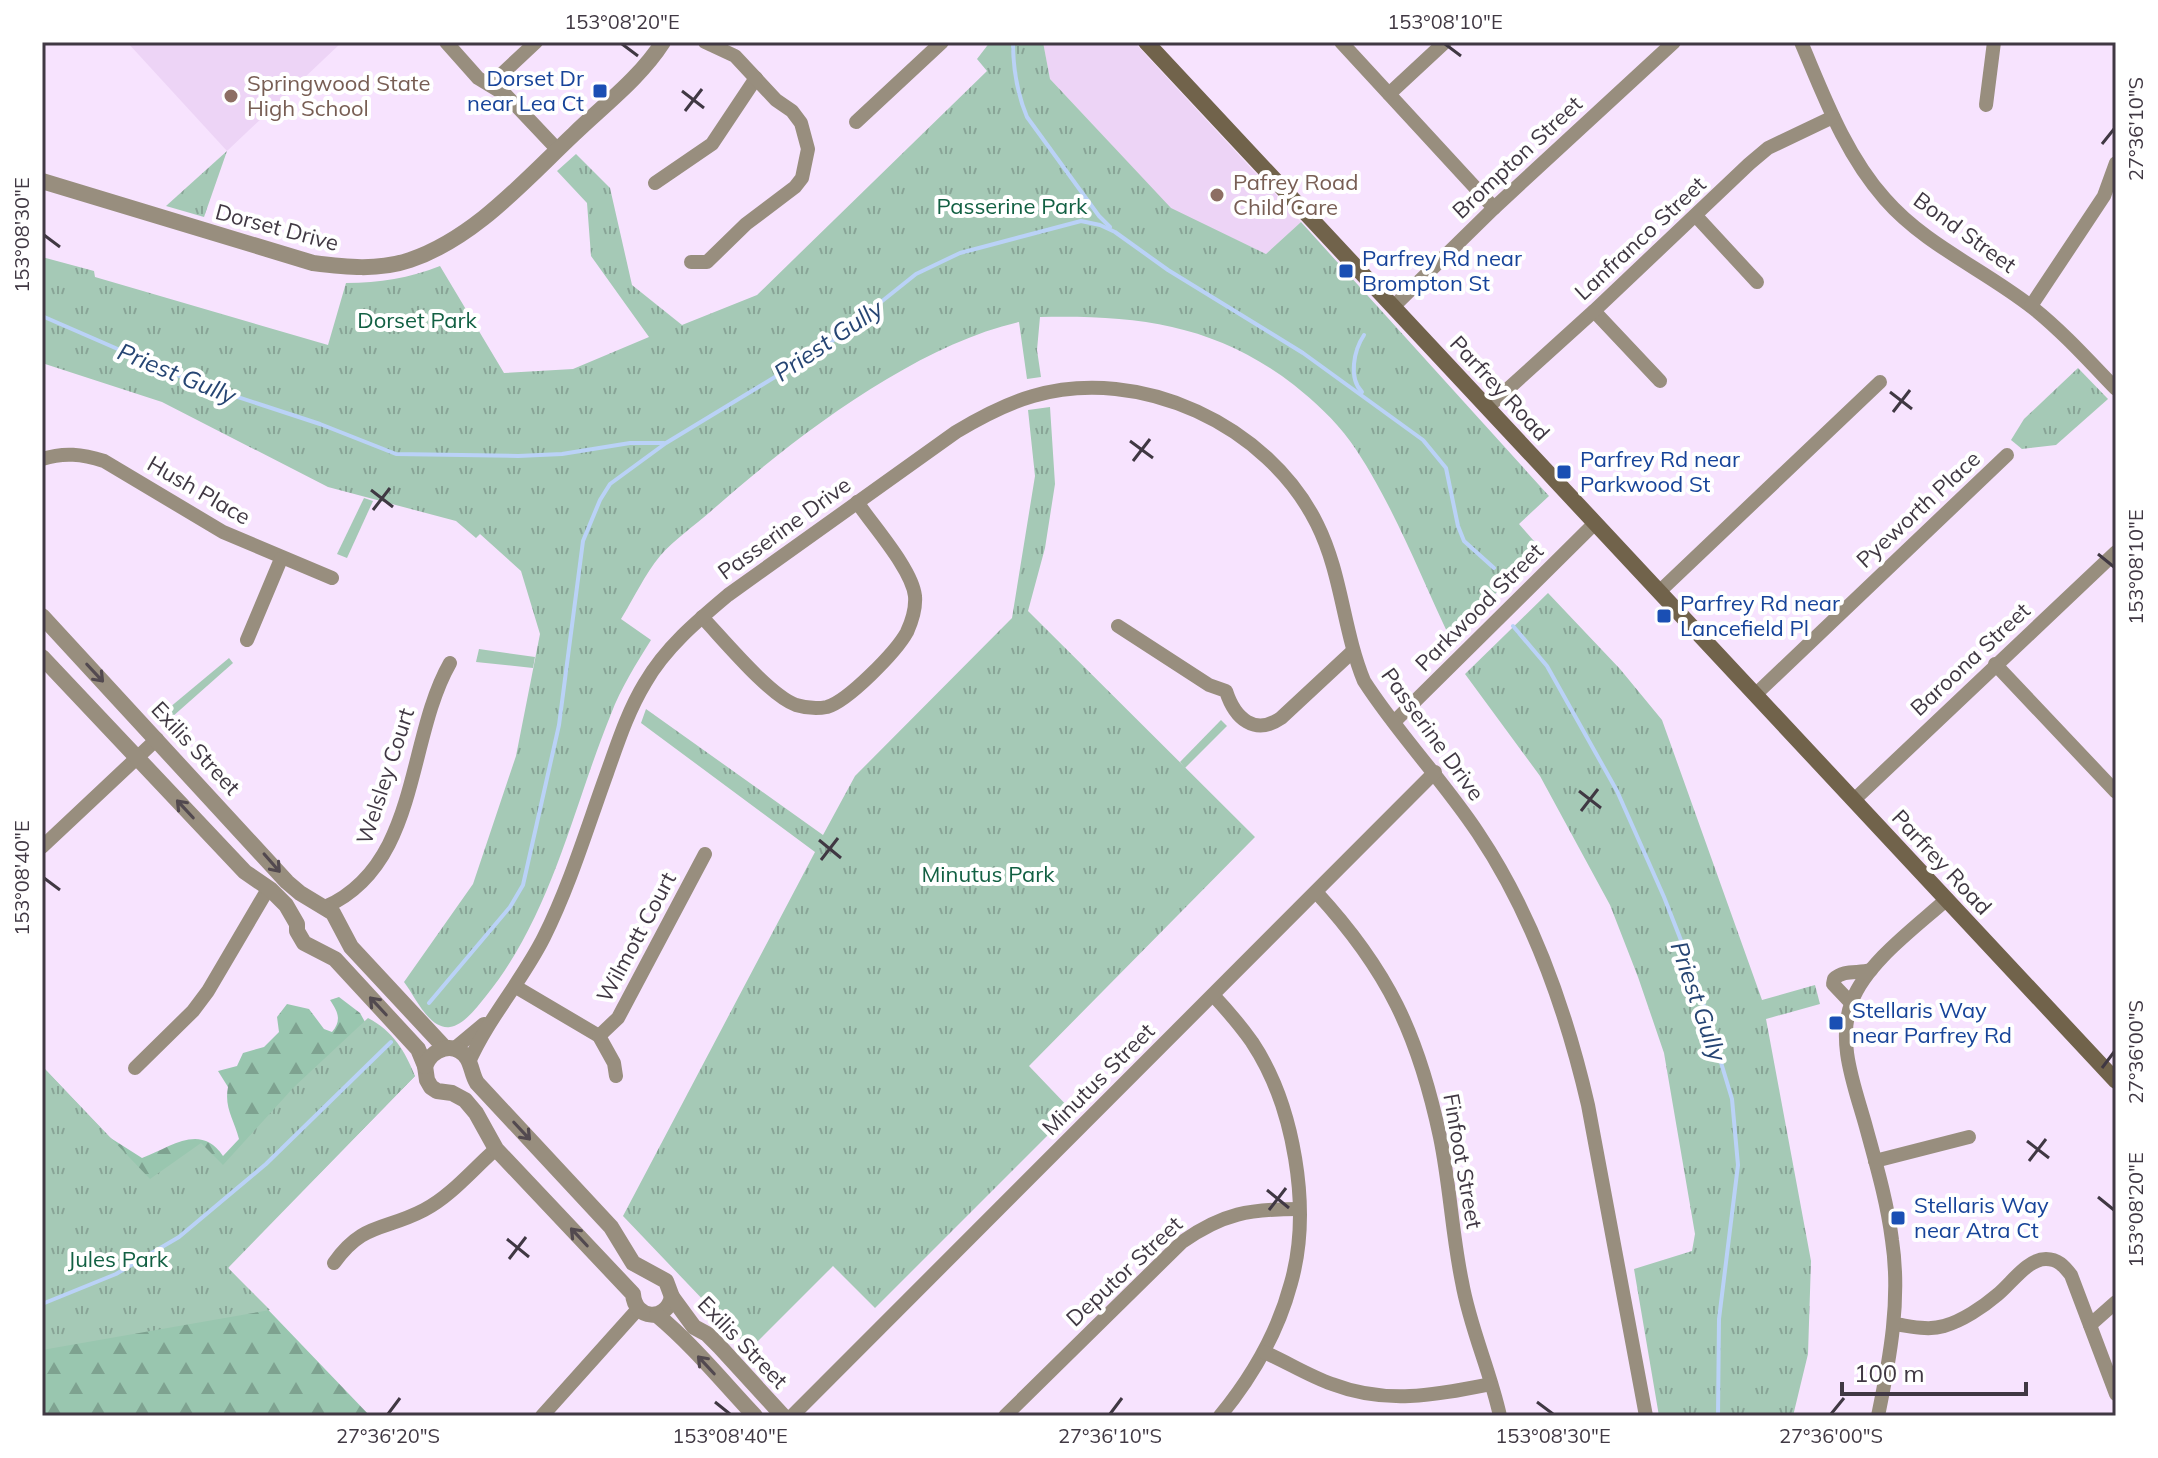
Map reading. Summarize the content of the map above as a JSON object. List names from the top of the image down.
{
  "streets": {
    "main road": ["Parfrey Road"],
    "street": [
      "Brompton Street",
      "Dorset Drive",
      "Bond Street",
      "Lanfranco Street",
      "Hush Place",
      "Pyeworth Place",
      "Passerine Drive",
      "Parkwood Street",
      "Baroona Street",
      "Exilis Street",
      "Welsley Court",
      "Wilmott Court",
      "Minutus Street",
      "Finfoot Street",
      "Deputor Street"
    ]
  },
  "crossings": [
    ["Brompton Street", "Parfrey Road"],
    ["Bond Street", "Lanfranco Street"],
    ["Lanfranco Street", "Parfrey Road"],
    ["Parfrey Road", "Pyeworth Place"],
    ["Parfrey Road", "Parkwood Street"],
    ["Parfrey Road", "Baroona Street"],
    ["Passerine Drive", "Parkwood Street"],
    ["Passerine Drive", "Exilis Street"],
    ["Passerine Drive", "Wilmott Court"],
    ["Passerine Drive", "Minutus Street"],
    ["Exilis Street", "Welsley Court"],
    ["Minutus Street", "Finfoot Street"]
  ],
  "water": ["Priest Gully"],
  "parks": [
    "Passerine Park",
    "Dorset Park",
    "Minutus Park",
    "Jules Park"
  ],
  "places": {
    "transit": [
      "Dorset Dr near Lea Ct",
      "Parfrey Rd near Brompton St",
      "Parfrey Rd near Parkwood St",
      "Parfrey Rd near Lancefield Pl",
      "Stellaris Way near Parfrey Rd",
      "Stellaris Way near Atra Ct"
    ],
    "other": ["Springwood State High School", "Pafrey Road Child Care"]
  },
  "scale_bar": "100 m",
  "coordinates": [
    "153°08'20\"E",
    "153°08'10\"E",
    "27°36'10\"S",
    "153°08'30\"E",
    "153°08'40\"E",
    "27°36'00\"S",
    "27°36'20\"S"
  ]
}
